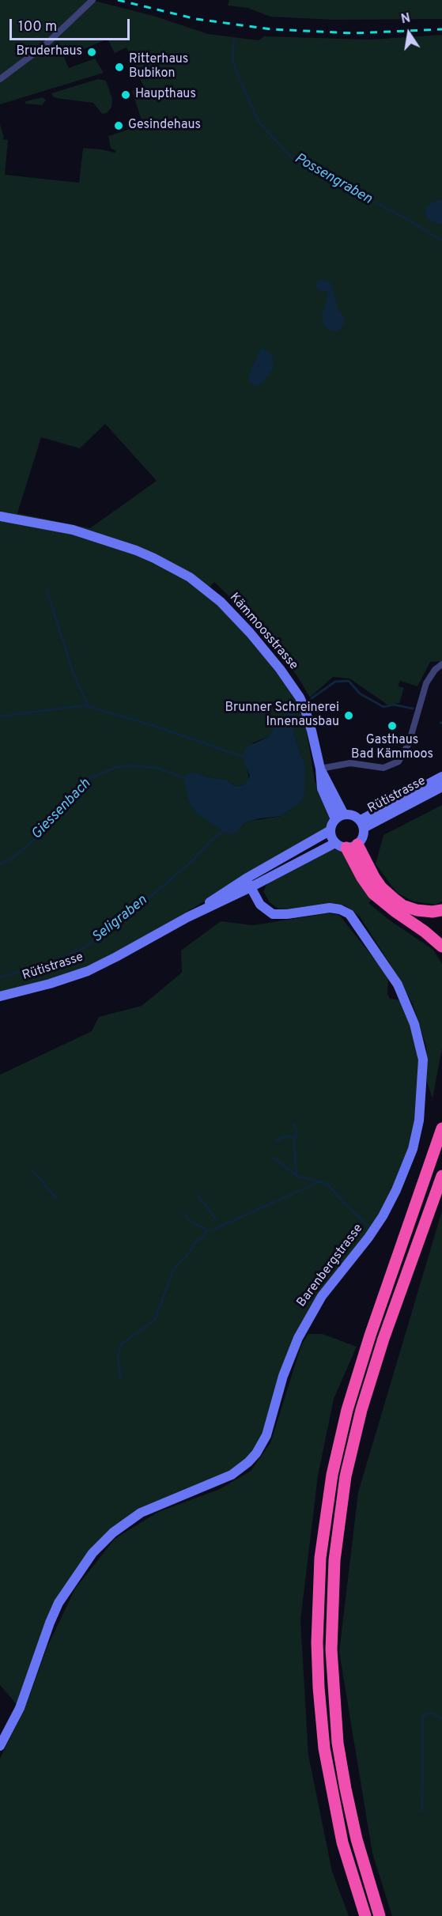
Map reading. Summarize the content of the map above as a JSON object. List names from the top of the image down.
{
  "streets": {
    "street": ["Kämmoosstrasse", "Rütistrasse", "Barenbergstrasse"]
  },
  "crossings": [
    ["Kämmoosstrasse", "Rütistrasse"],
    ["Rütistrasse", "Barenbergstrasse"]
  ],
  "water": ["Possengraben", "Giessenbach", "Seligraben"],
  "places": [
    "Bruderhaus",
    "Ritterhaus Bubikon",
    "Haupthaus",
    "Gesindehaus",
    "Brunner Schreinerei Innenausbau",
    "Gasthaus Bad Kämmoos"
  ],
  "scale_bar": "100 m",
  "north": "top"
}
